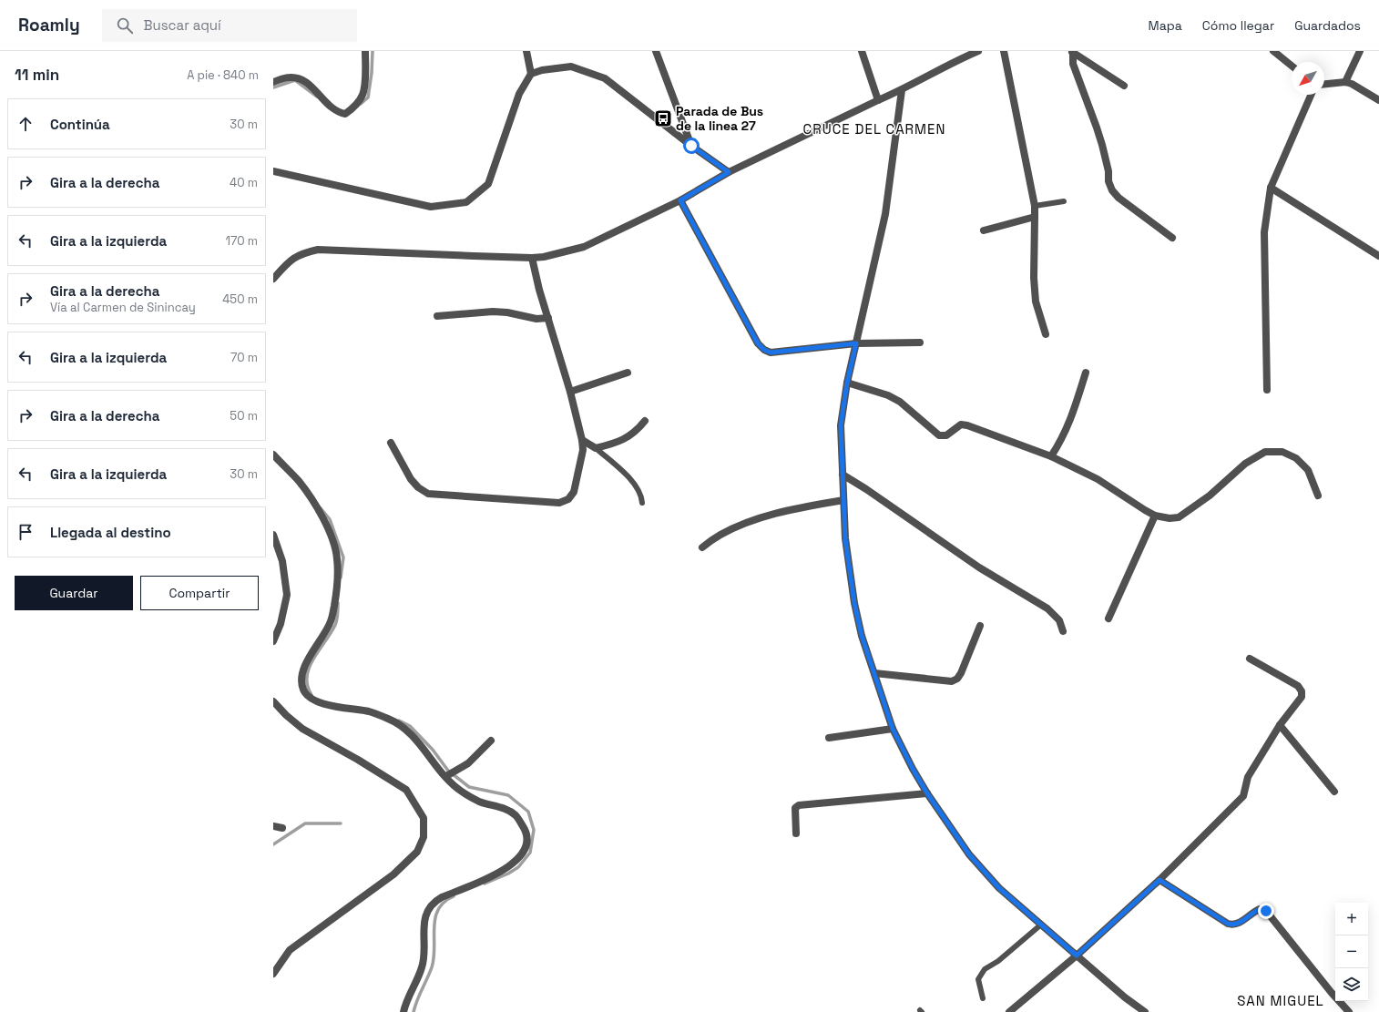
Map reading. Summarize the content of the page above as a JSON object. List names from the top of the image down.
{
  "districts": ["CRUCE DEL CARMEN", "SAN MIGUEL"],
  "places": {
    "bus stop": ["Parada de Bus de la linea 27"]
  },
  "north": "bottom left",
  "page": {
    "header": "Roamly",
    "search": "Buscar aquí",
    "nav": ["Mapa", "Cómo llegar", "Guardados"],
    "heading": ["11 min", "A pie · 840 m"],
    "list": [
      ["Continúa", "30 m"],
      ["Gira a la derecha", "40 m"],
      ["Gira a la izquierda", "170 m"],
      ["Gira a la derecha", "Vía al Carmen de Sinincay", "450 m"],
      ["Gira a la izquierda", "70 m"],
      ["Gira a la derecha", "50 m"],
      ["Gira a la izquierda", "30 m"],
      "Llegada al destino"
    ],
    "buttons": ["Guardar", "Compartir"],
    "map_buttons": ["+", "−"]
  }
}
